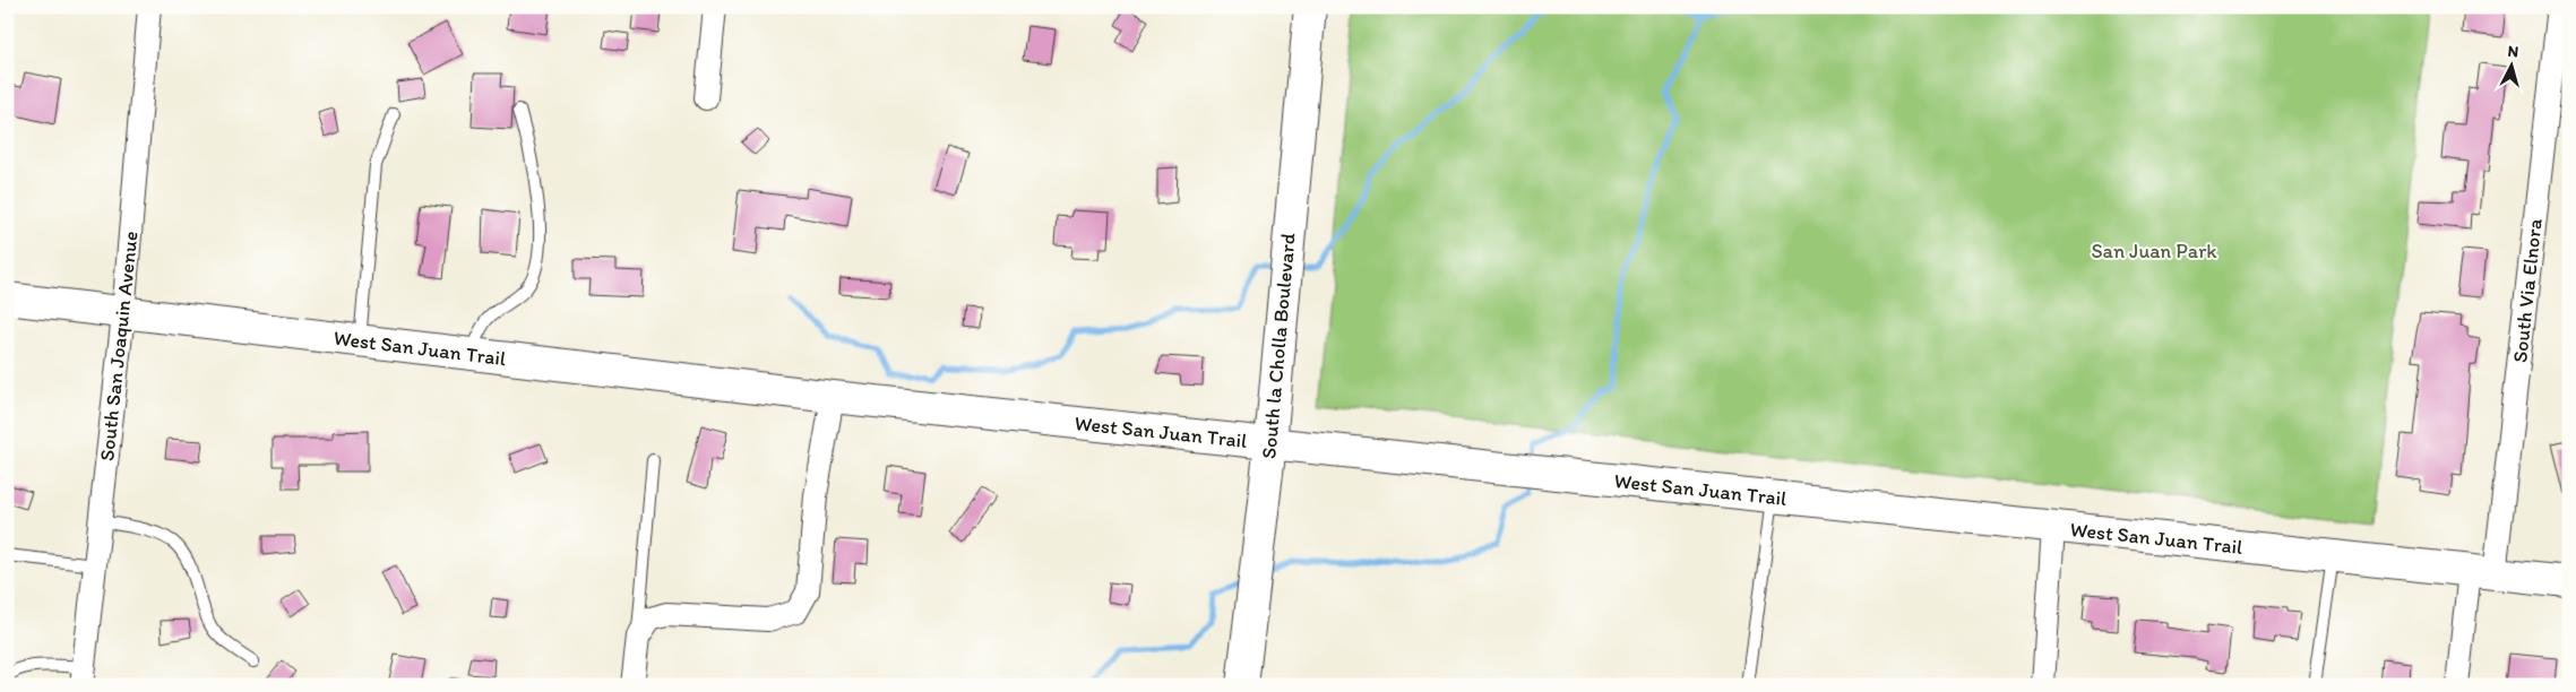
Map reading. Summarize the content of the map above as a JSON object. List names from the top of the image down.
{
  "streets": {
    "street": [
      "South Via Elnora",
      "South San Joaquin Avenue",
      "South la Cholla Boulevard",
      "West San Juan Trail"
    ]
  },
  "crossings": [
    ["South Via Elnora", "West San Juan Trail"],
    ["South San Joaquin Avenue", "West San Juan Trail"],
    ["South la Cholla Boulevard", "West San Juan Trail"]
  ],
  "parks": ["San Juan Park"],
  "north": "top"
}
